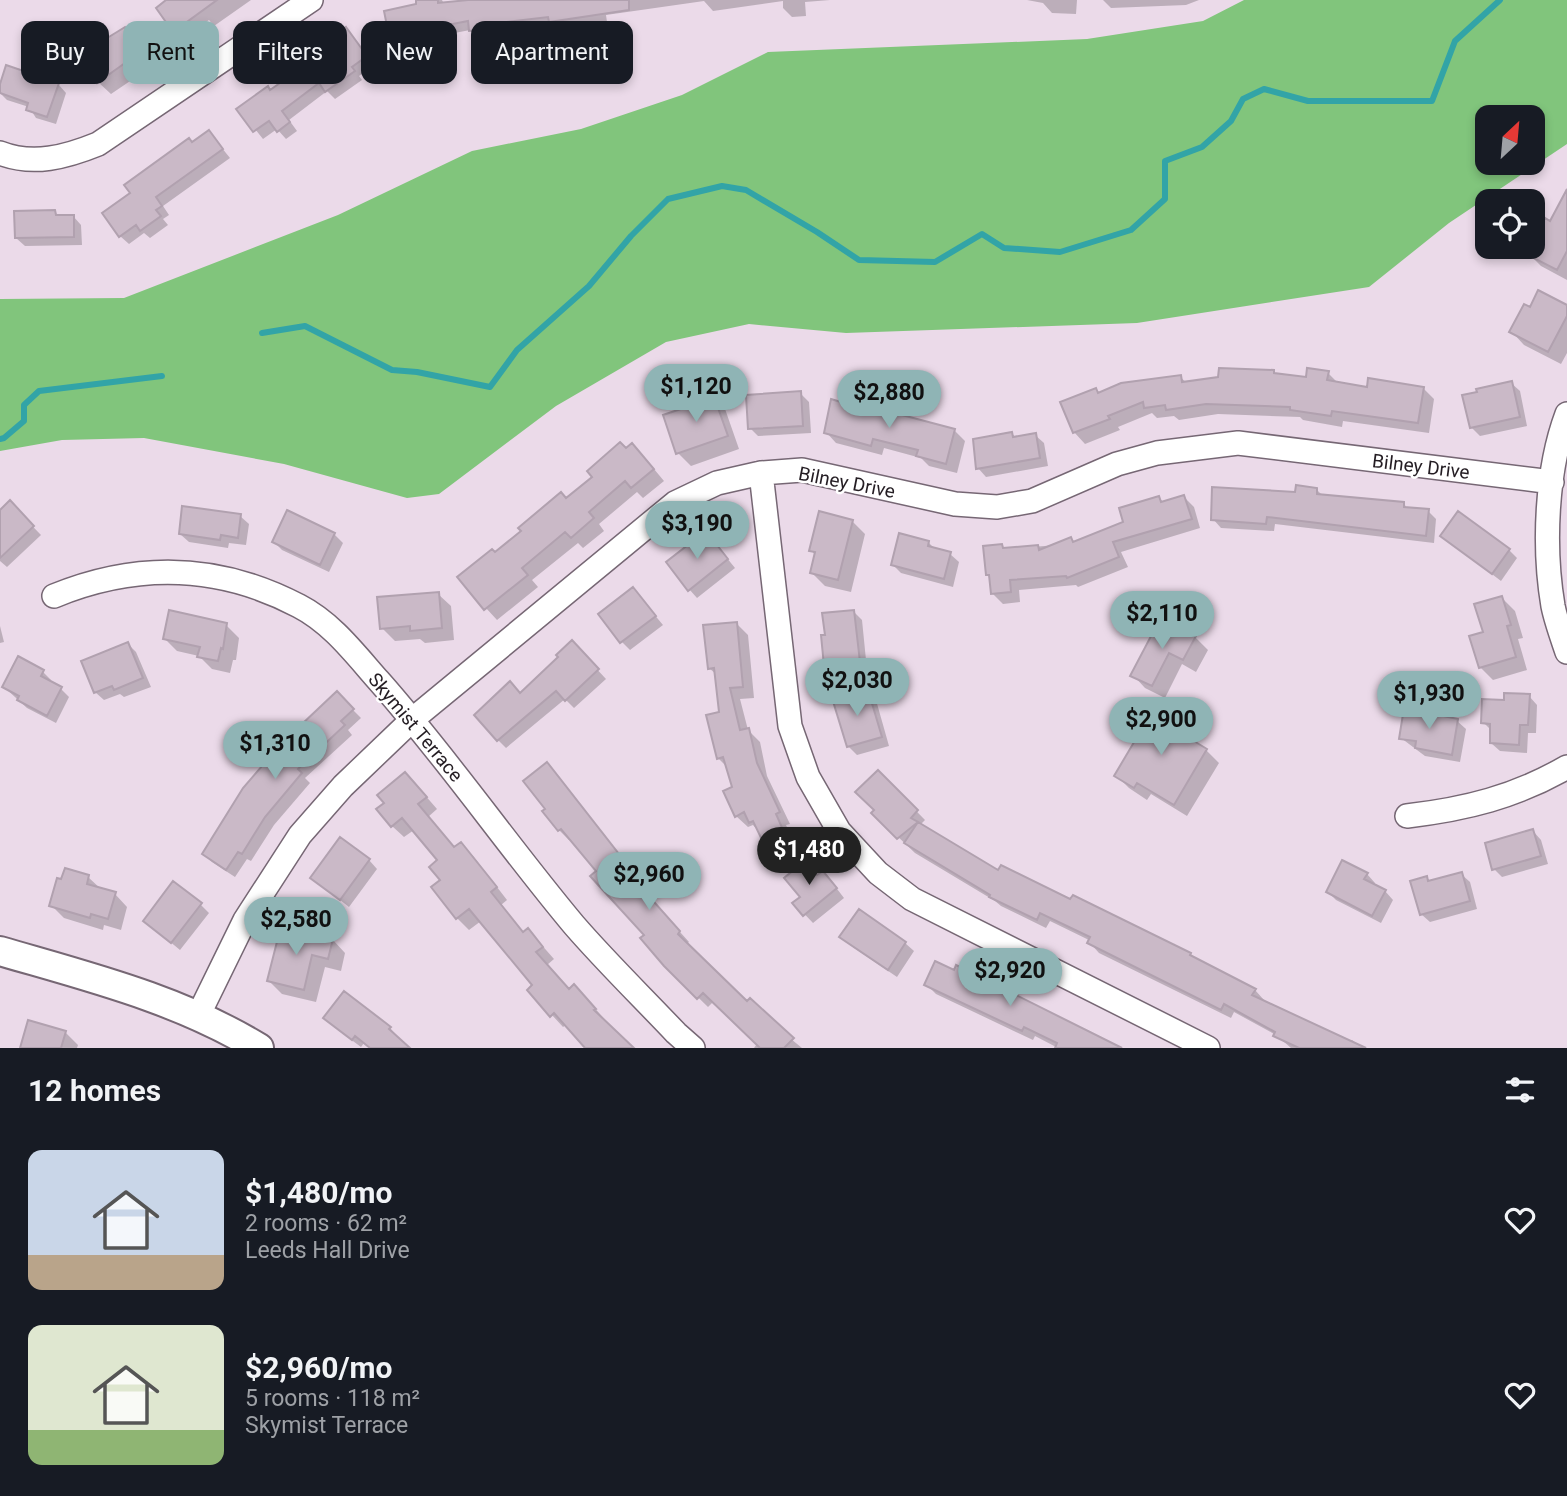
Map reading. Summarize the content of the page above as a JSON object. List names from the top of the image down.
{
  "streets": {
    "street": ["Bilney Drive", "Skymist Terrace"]
  },
  "crossings": [
    ["Bilney Drive", "Skymist Terrace"]
  ],
  "north": "top right",
  "page": {
    "chip": [
      "Buy",
      "Rent",
      "Filters",
      "New",
      "Apartment"
    ],
    "price": [
      "$1,120",
      "$2,880",
      "$3,190",
      "$2,110",
      "$2,030",
      "$1,930",
      "$2,900",
      "$1,310",
      "$1,480",
      "$2,960",
      "$2,580",
      "$2,920"
    ],
    "heading": "12 homes",
    "list": [
      {
        "name": "$1,480/mo",
        "note": "2 rooms · 62 m² · Leeds Hall Drive"
      },
      {
        "name": "$2,960/mo",
        "note": "5 rooms · 118 m² · Skymist Terrace"
      }
    ]
  }
}
